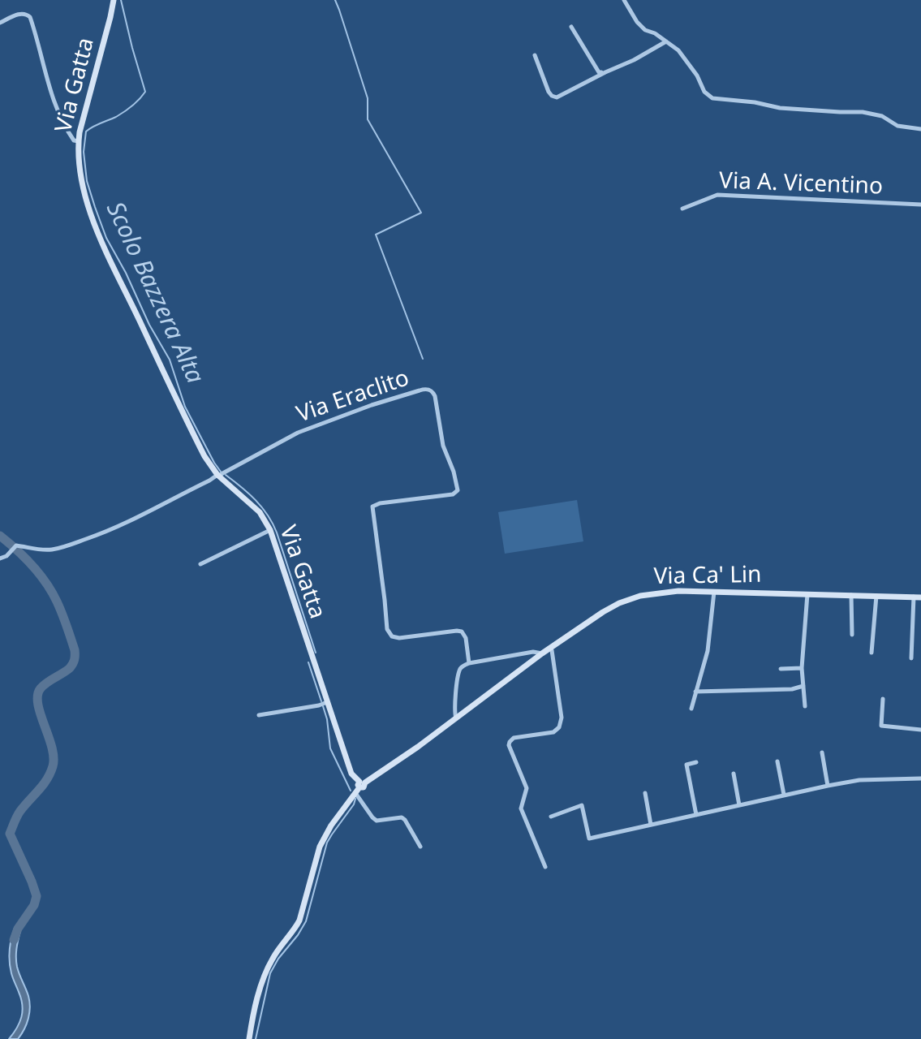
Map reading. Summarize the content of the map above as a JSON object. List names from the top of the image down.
{
  "streets": {
    "street": [
      "Via Gatta",
      "Via A. Vicentino",
      "Via Eraclito",
      "Via Ca' Lin"
    ]
  },
  "crossings": [
    ["Via Gatta", "Via Eraclito"],
    ["Via Gatta", "Via Ca' Lin"]
  ],
  "water": ["Scolo Bazzera Alta"]
}
